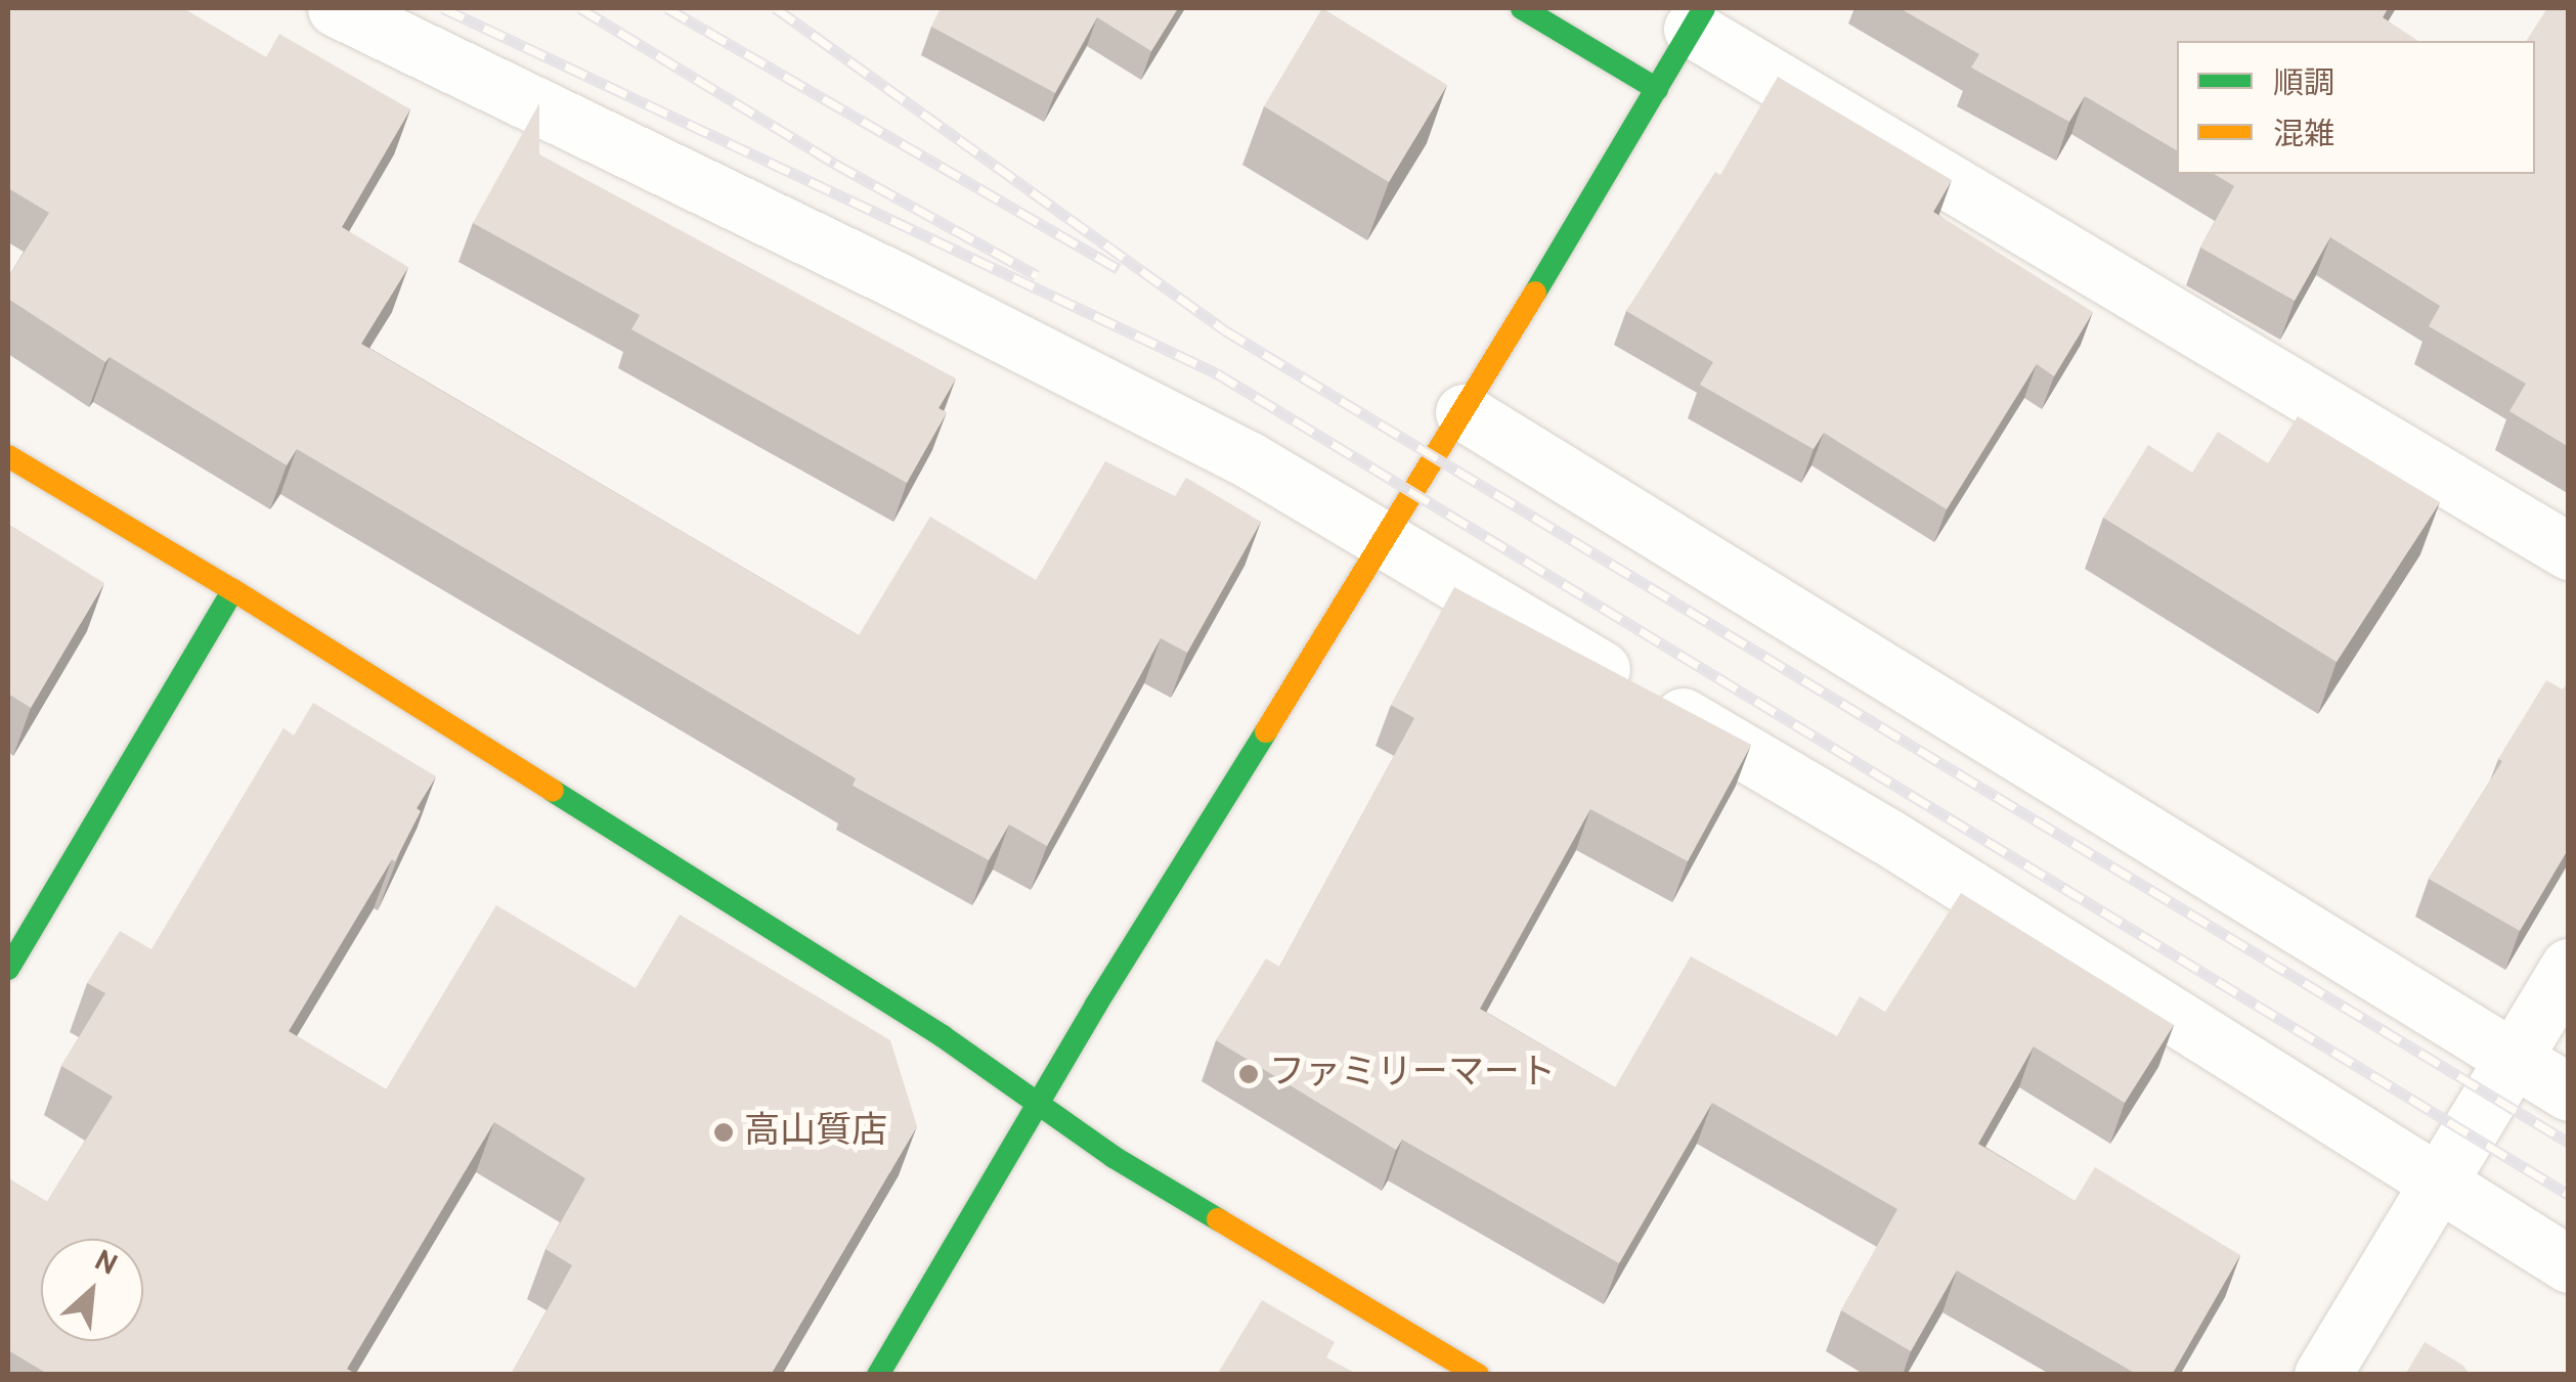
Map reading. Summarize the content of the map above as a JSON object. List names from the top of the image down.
{
  "places": ["ファミリーマート", "高山質店"],
  "legend": ["順調", "混雑"],
  "north": "top right"
}
